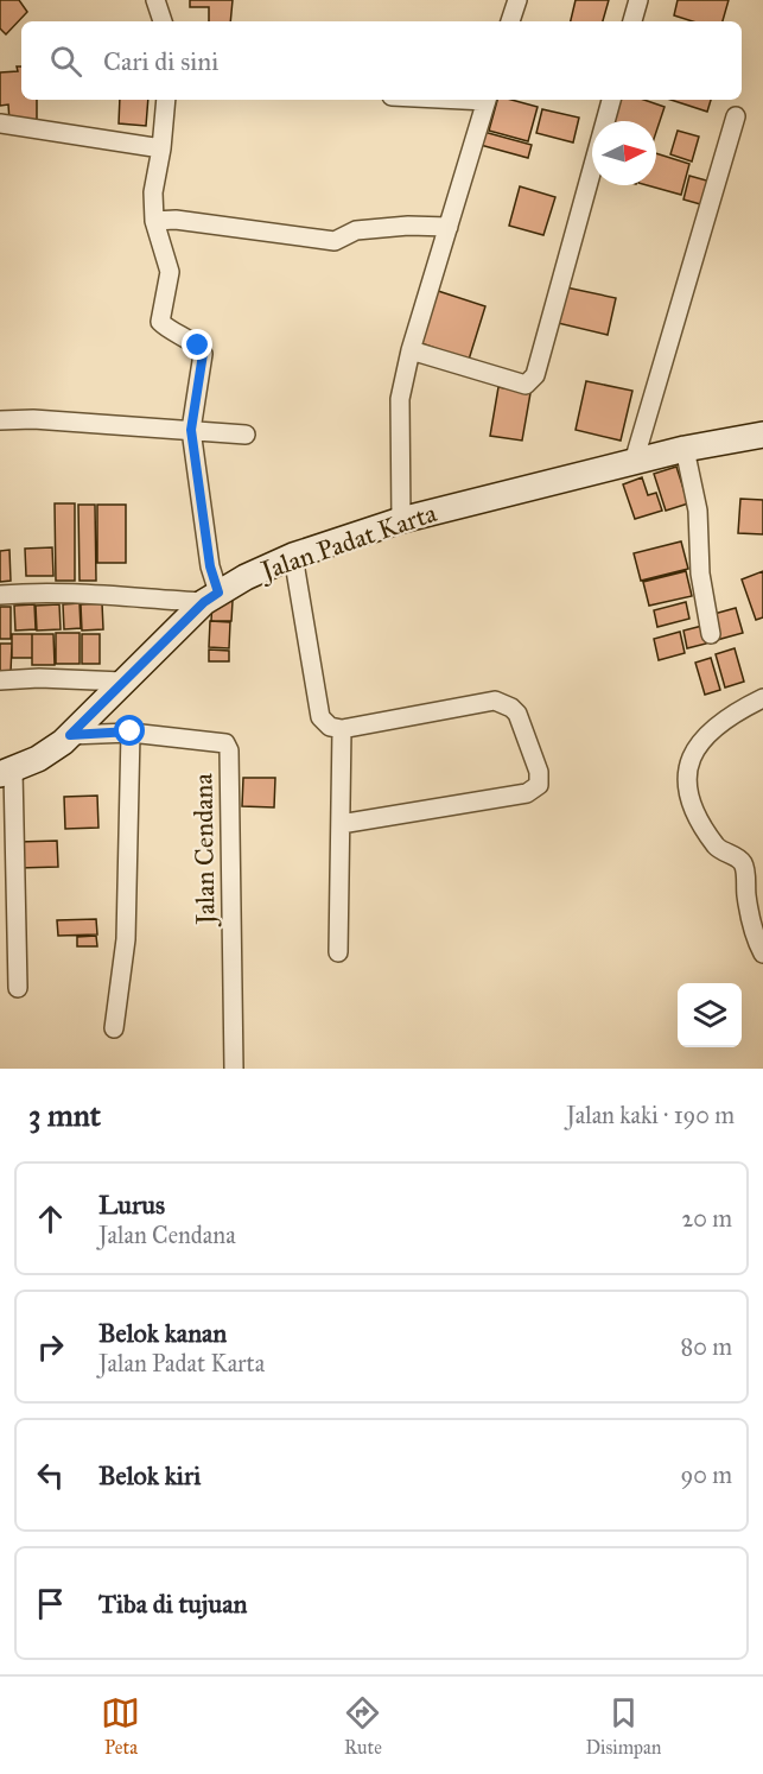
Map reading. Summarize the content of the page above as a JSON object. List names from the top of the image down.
{
  "streets": {
    "street": ["Jalan Padat Karta", "Jalan Cendana"]
  },
  "crossings": [
    ["Jalan Padat Karta", "Jalan Cendana"]
  ],
  "north": "right",
  "page": {
    "search": "Cari di sini",
    "heading": ["3 mnt", "Jalan kaki · 190 m"],
    "list": [
      ["Lurus", "Jalan Cendana", "20 m"],
      ["Belok kanan", "Jalan Padat Karta", "80 m"],
      ["Belok kiri", "90 m"],
      "Tiba di tujuan"
    ],
    "nav": ["Peta", "Rute", "Disimpan"]
  }
}
